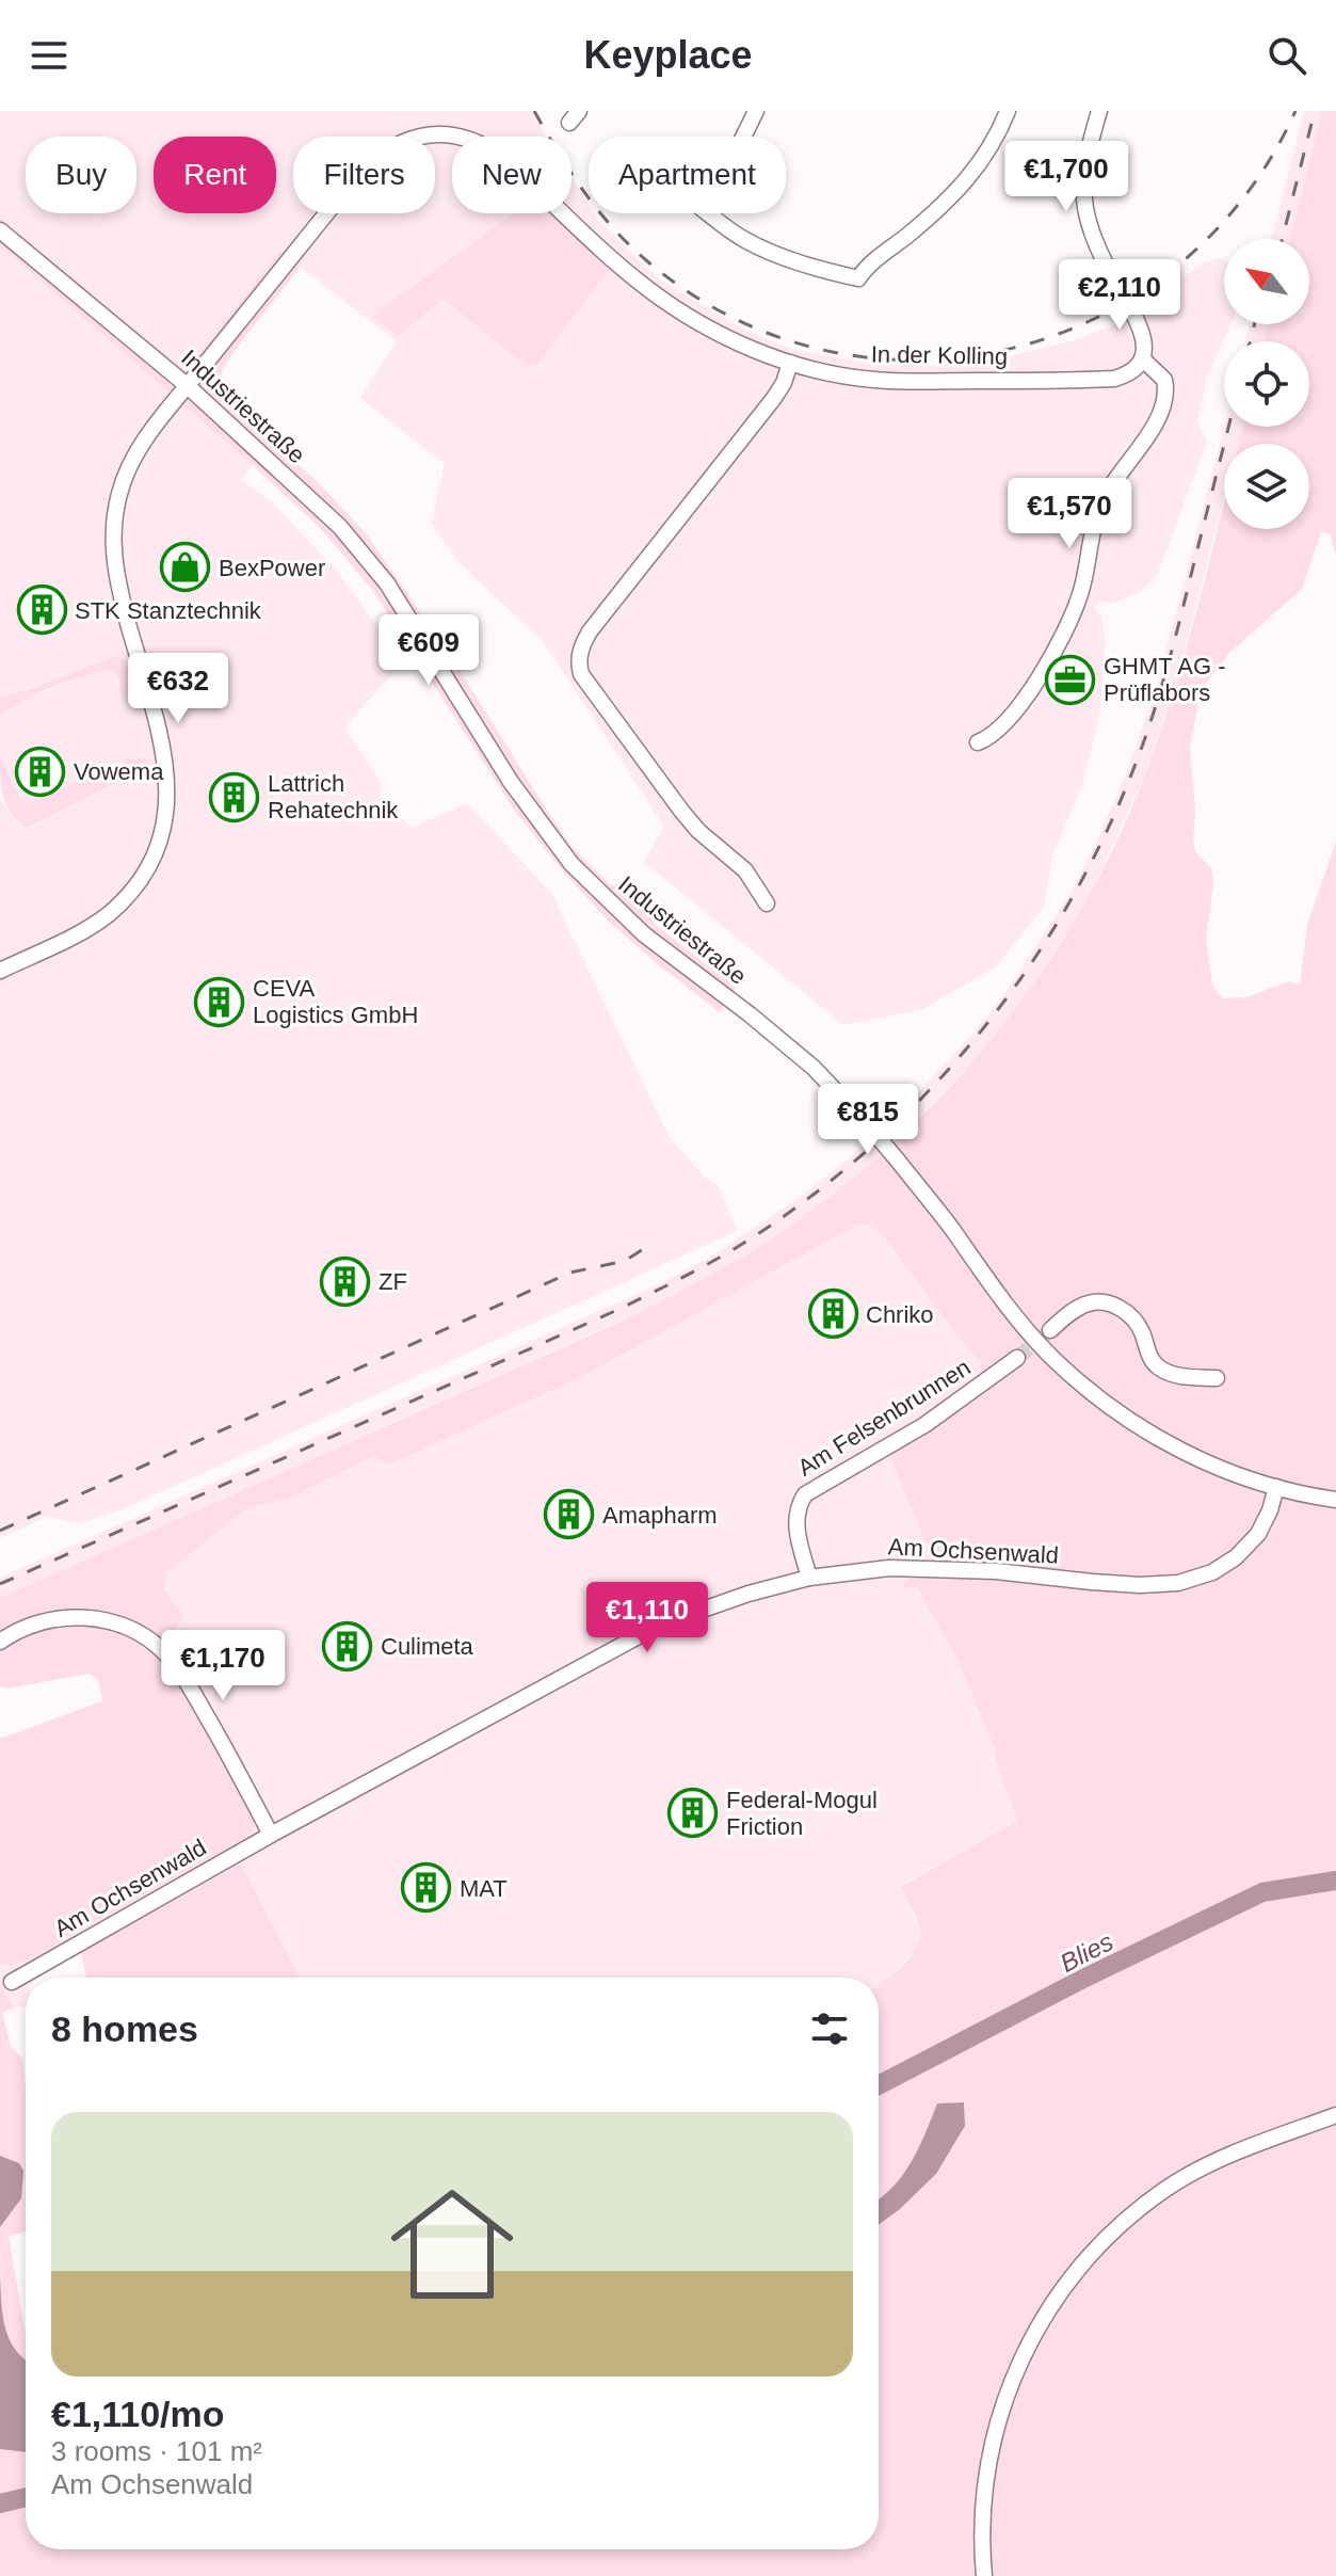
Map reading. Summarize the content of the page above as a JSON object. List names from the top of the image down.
{
  "streets": {
    "street": [
      "In der Kolling",
      "Industriestraße",
      "Am Felsenbrunnen",
      "Am Ochsenwald"
    ]
  },
  "crossings": [
    ["In der Kolling", "Industriestraße"],
    ["Industriestraße", "Am Ochsenwald"],
    ["Am Felsenbrunnen", "Am Ochsenwald"]
  ],
  "water": ["Blies"],
  "places": {
    "shop": ["BexPower"],
    "building": [
      "STK Stanztechnik",
      "Vowema",
      "Lattrich Rehatechnik",
      "CEVA Logistics GmbH",
      "ZF",
      "Chriko",
      "Amapharm",
      "Culimeta",
      "Federal-Mogul Friction",
      "MAT"
    ],
    "office": ["GHMT AG - Prüflabors"]
  },
  "north": "top left",
  "page": {
    "header": "Keyplace",
    "chip": [
      "Buy",
      "Rent",
      "Filters",
      "New",
      "Apartment"
    ],
    "price": [
      "€1,700",
      "€2,110",
      "€1,570",
      "€609",
      "€632",
      "€815",
      "€1,110",
      "€1,170"
    ],
    "heading": "8 homes",
    "list": [
      {
        "name": "€1,110/mo",
        "note": "3 rooms · 101 m² · Am Ochsenwald"
      }
    ]
  }
}
